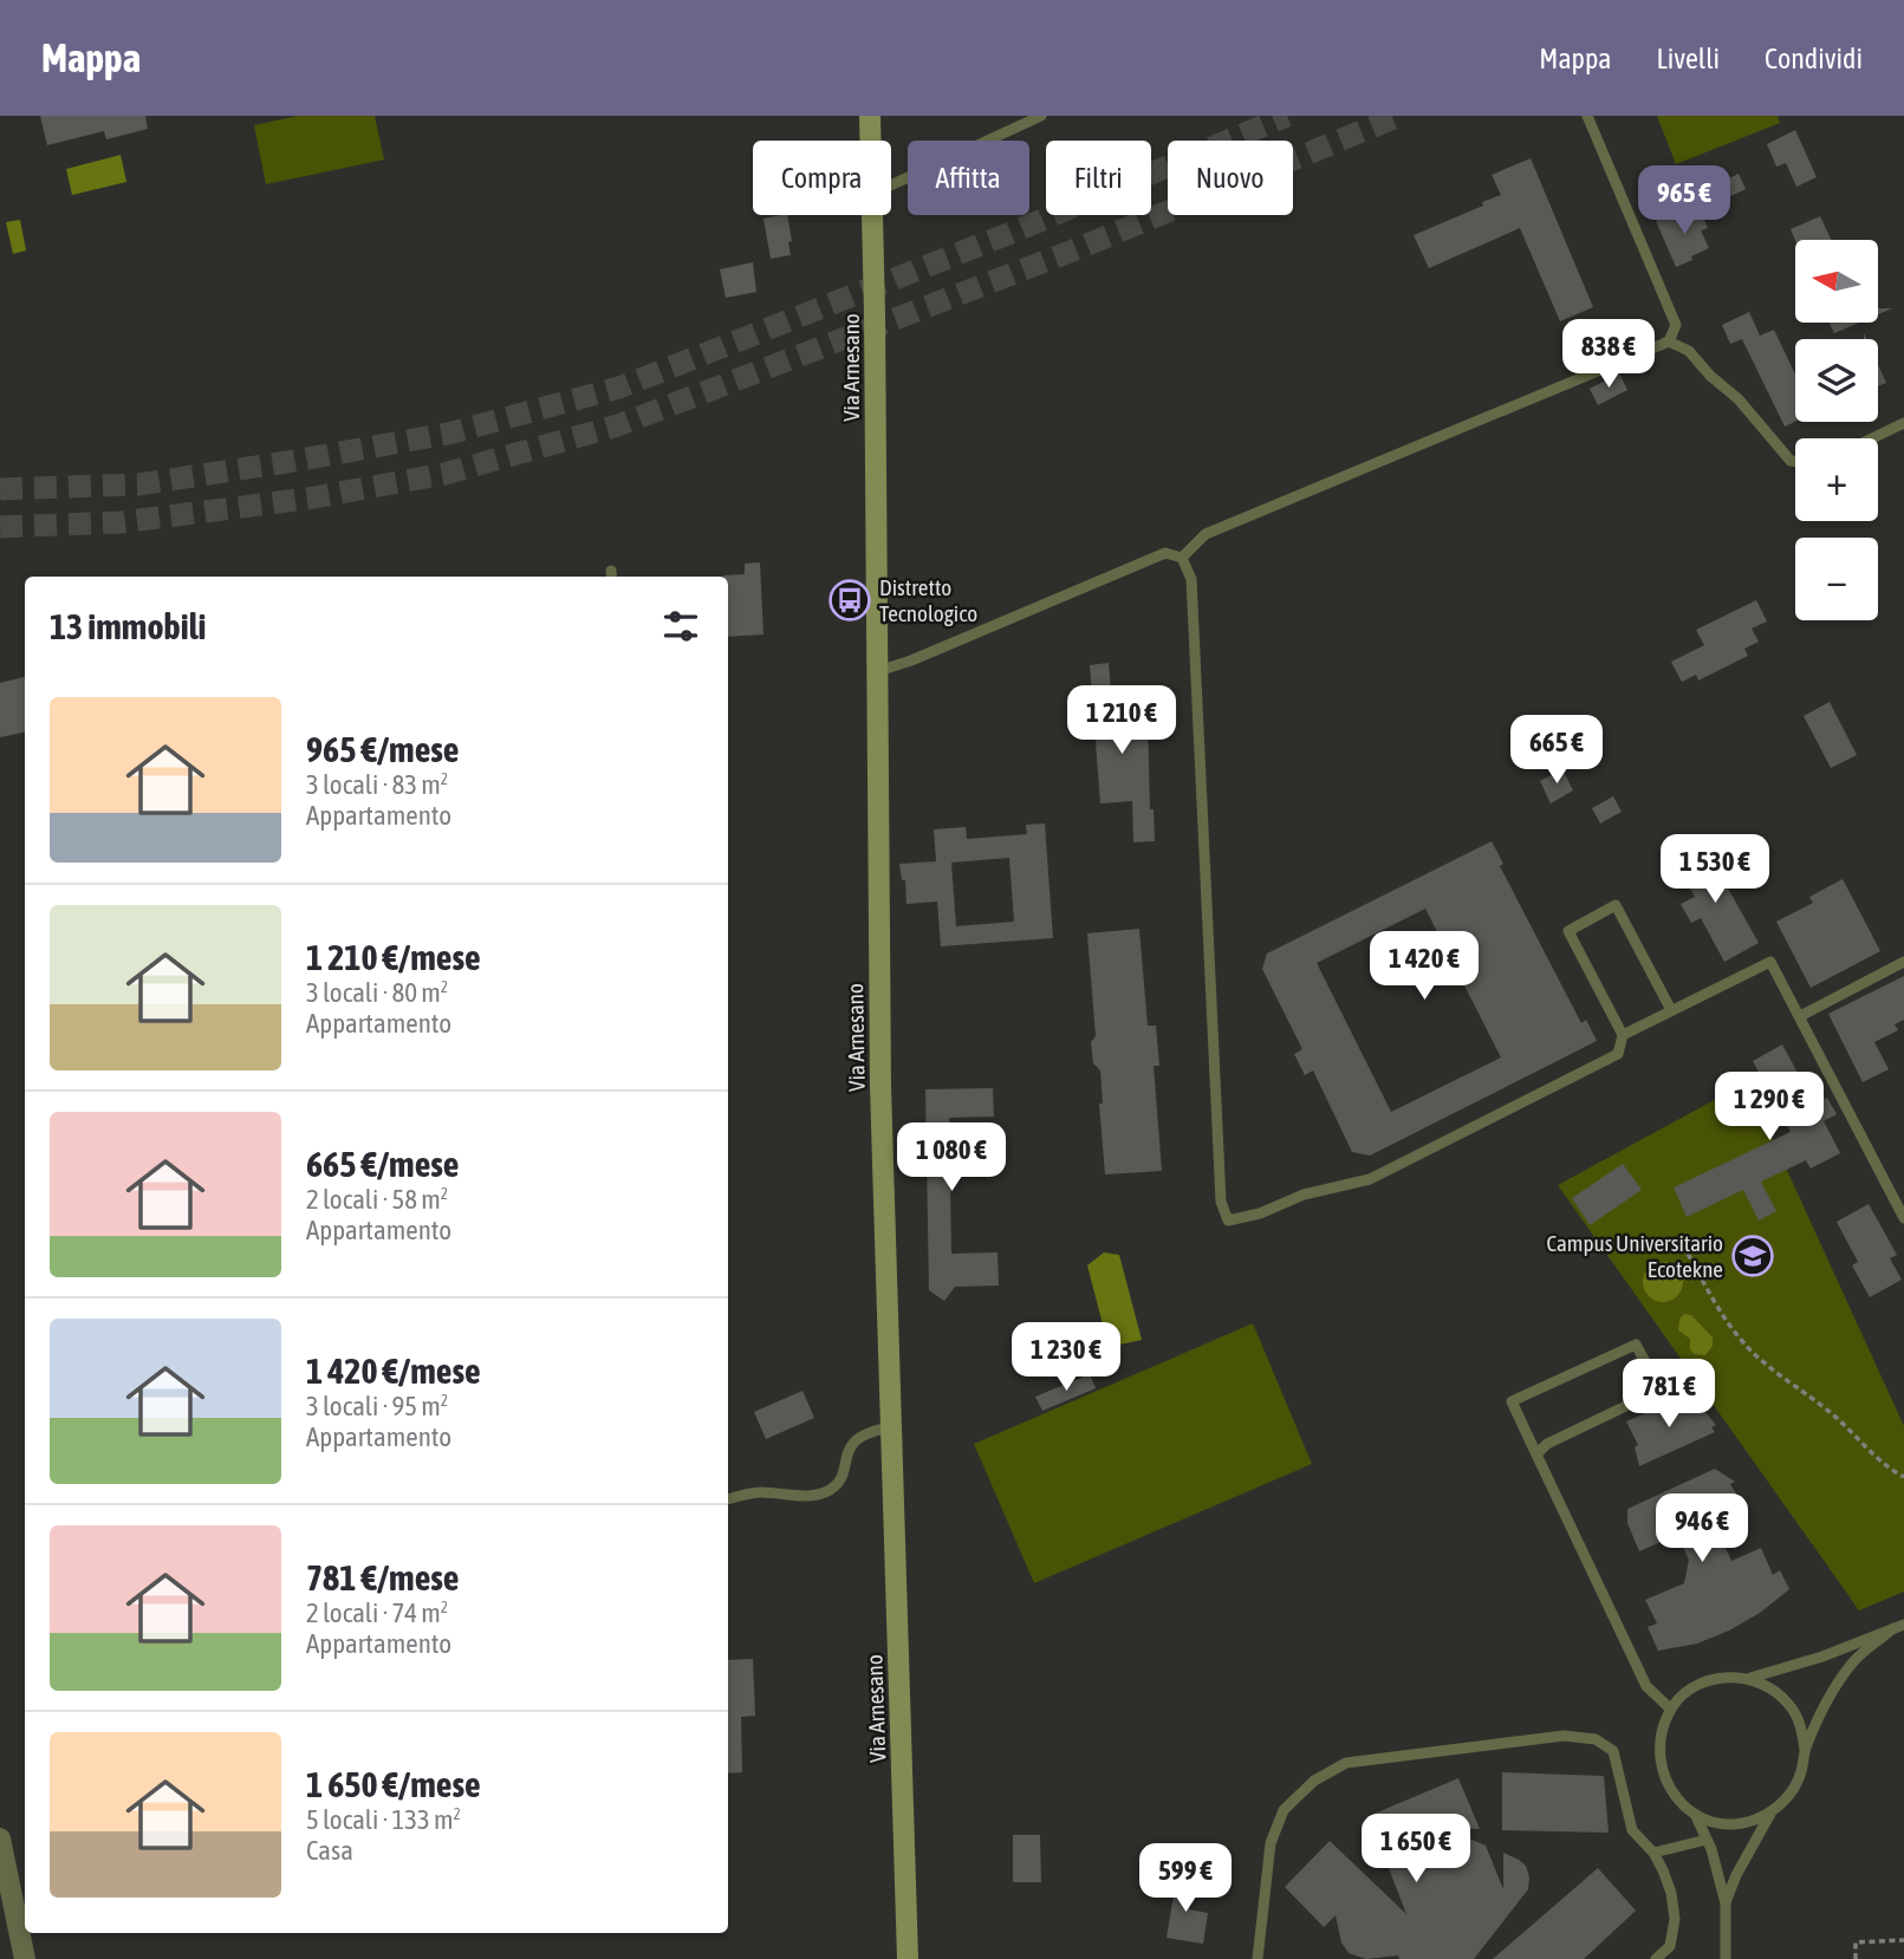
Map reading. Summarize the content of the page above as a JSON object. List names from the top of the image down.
{
  "streets": {
    "main road": ["Via Arnesano"]
  },
  "places": {
    "bus stop": ["Distretto Tecnologico"],
    "school or university": ["Campus Universitario Ecotekne"]
  },
  "north": "left",
  "page": {
    "header": "Mappa",
    "nav": ["Mappa", "Livelli", "Condividi"],
    "chip": [
      "Compra",
      "Affitta",
      "Filtri",
      "Nuovo"
    ],
    "price": [
      "965 €",
      "838 €",
      "1 210 €",
      "665 €",
      "1 530 €",
      "1 420 €",
      "1 290 €",
      "1 080 €",
      "1 230 €",
      "781 €",
      "946 €",
      "1 650 €",
      "599 €"
    ],
    "map_buttons": ["+", "−"],
    "heading": "13 immobili",
    "list": [
      {
        "name": "965 €/mese",
        "note": "3 locali · 83 m² · Appartamento"
      },
      {
        "name": "1 210 €/mese",
        "note": "3 locali · 80 m² · Appartamento"
      },
      {
        "name": "665 €/mese",
        "note": "2 locali · 58 m² · Appartamento"
      },
      {
        "name": "1 420 €/mese",
        "note": "3 locali · 95 m² · Appartamento"
      },
      {
        "name": "781 €/mese",
        "note": "2 locali · 74 m² · Appartamento"
      },
      {
        "name": "1 650 €/mese",
        "note": "5 locali · 133 m² · Casa"
      }
    ]
  }
}
